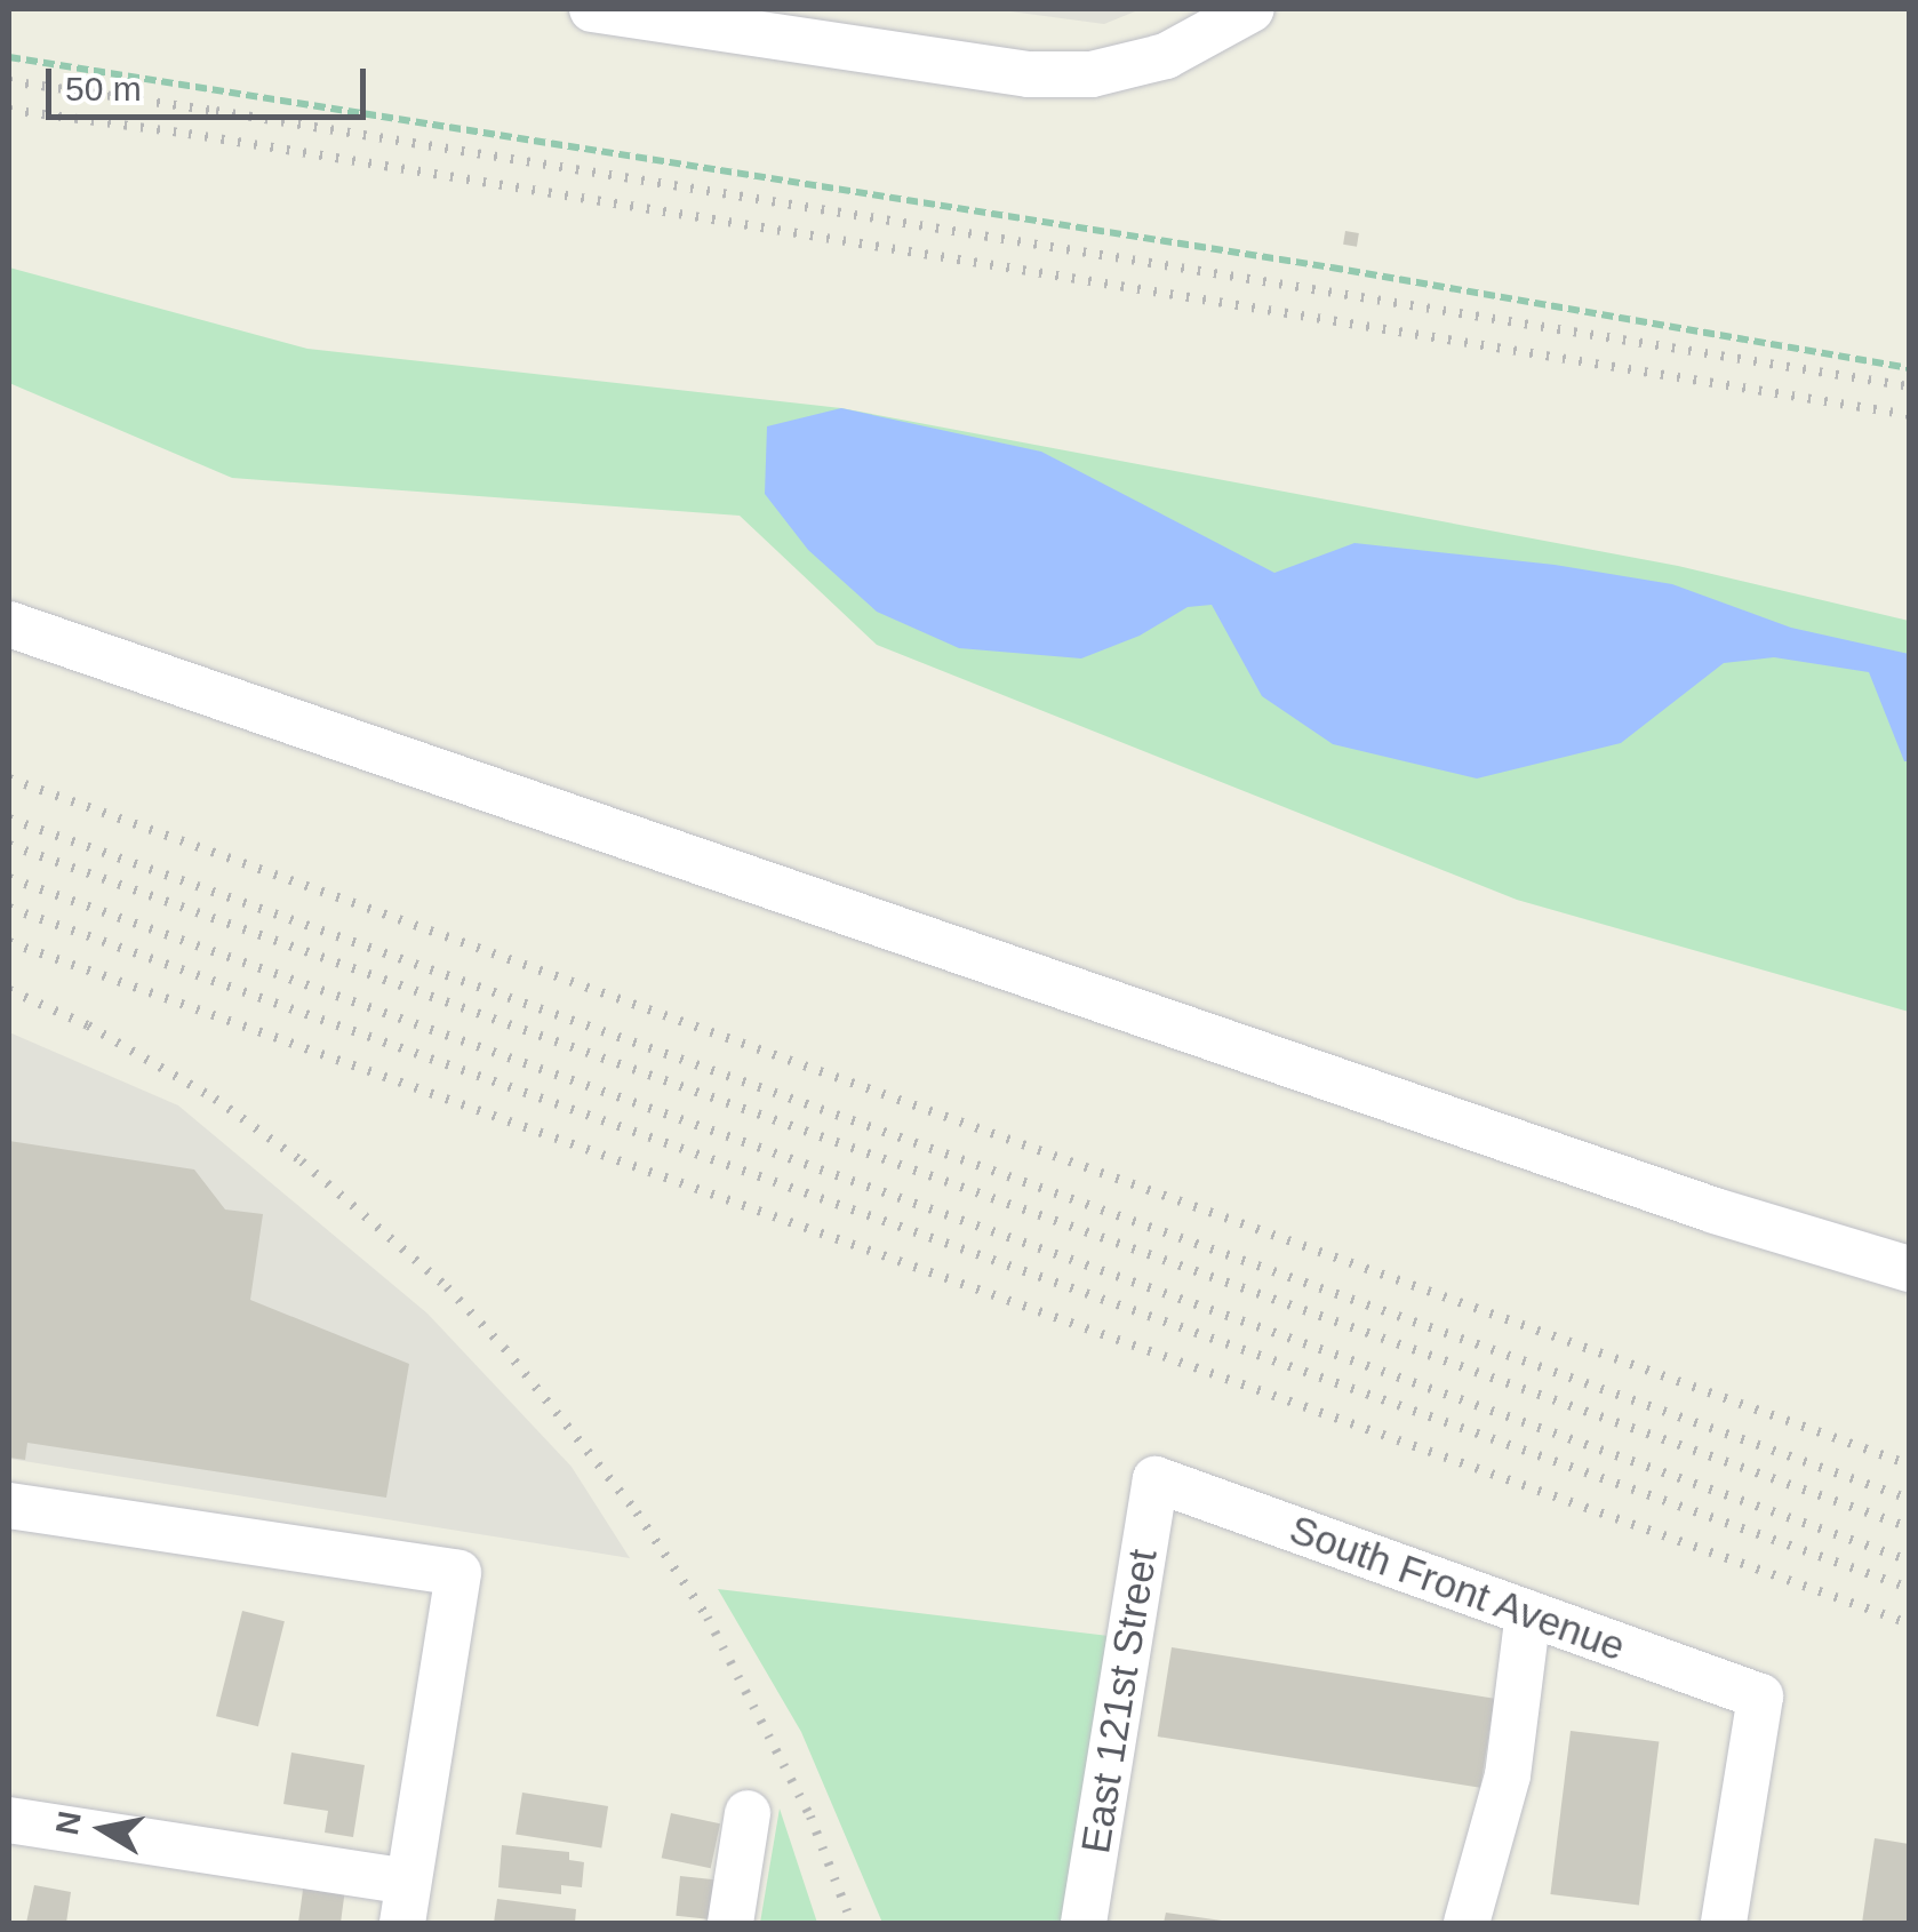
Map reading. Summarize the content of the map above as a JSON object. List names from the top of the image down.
{
  "streets": {
    "street": ["South Front Avenue", "East 121st Street"]
  },
  "crossings": [
    ["South Front Avenue", "East 121st Street"]
  ],
  "scale_bar": "50 m",
  "north": "left"
}
